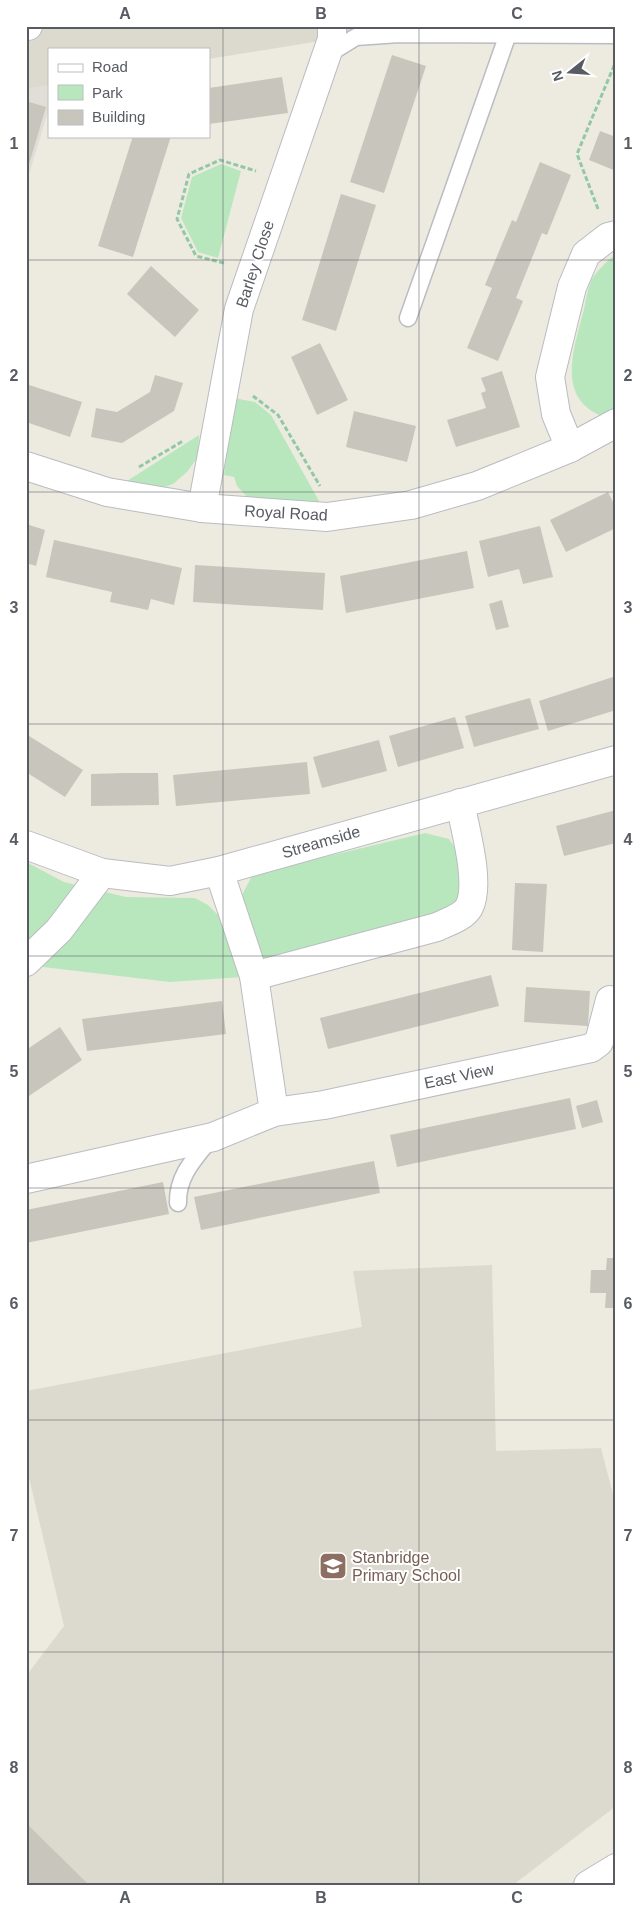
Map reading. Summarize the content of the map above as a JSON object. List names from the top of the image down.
{
  "streets": {
    "street": [
      "Barley Close",
      "Royal Road",
      "Streamside",
      "East View"
    ]
  },
  "crossings": [
    ["Barley Close", "Royal Road"]
  ],
  "places": {
    "school or university": ["Stanbridge Primary School"]
  },
  "legend": ["Road", "Park", "Building"],
  "north": "left",
  "grid": {
    "columns": ["A", "B", "C"],
    "rows": [
      "1",
      "2",
      "3",
      "4",
      "5",
      "6",
      "7",
      "8"
    ]
  }
}
